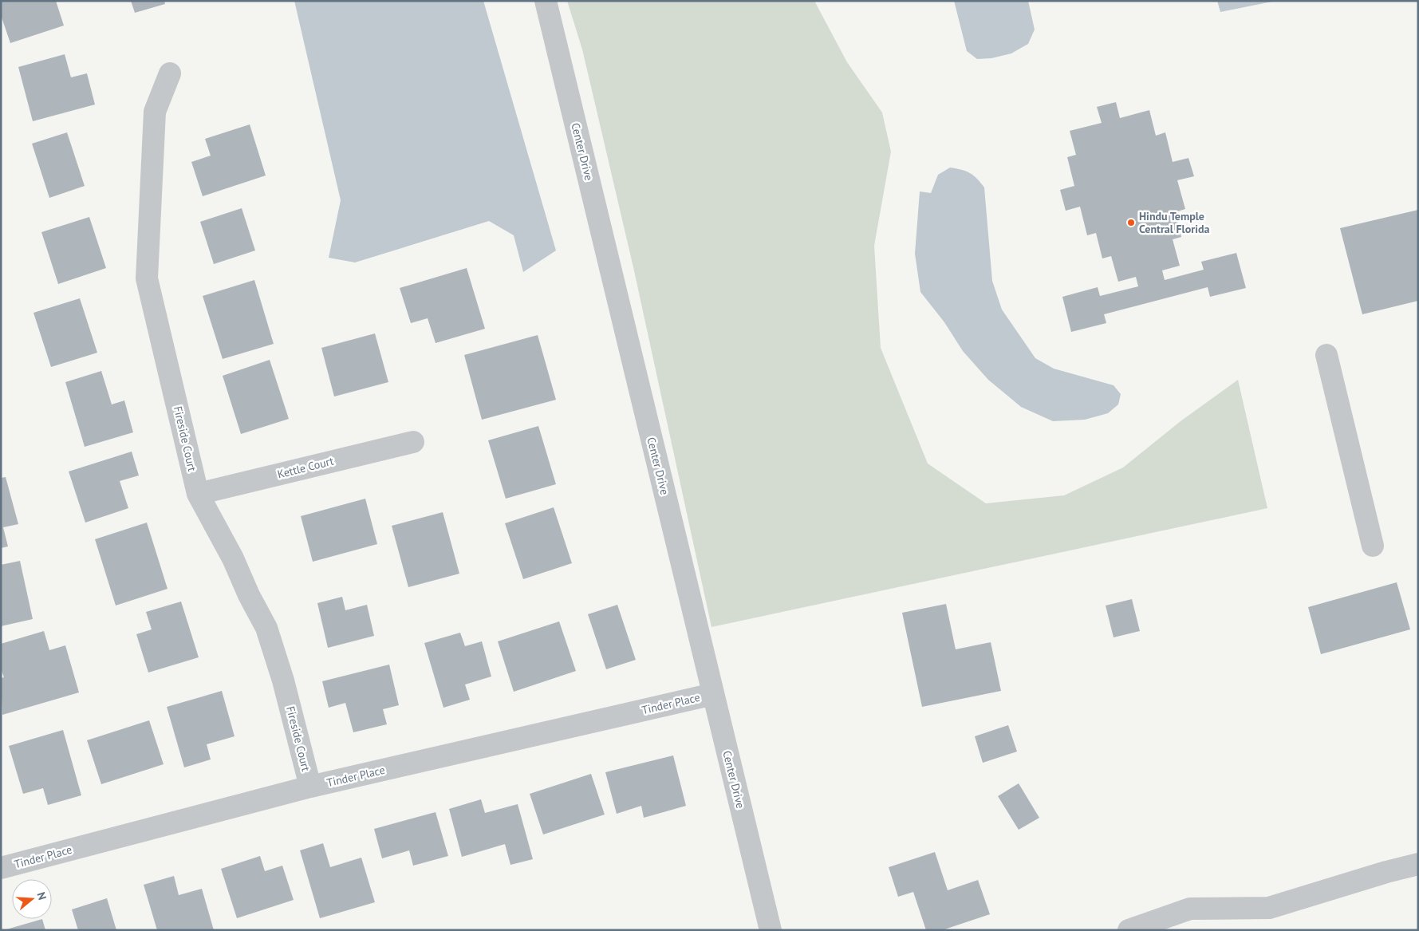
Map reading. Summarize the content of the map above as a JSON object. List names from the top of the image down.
{
  "streets": {
    "street": [
      "Center Drive",
      "Fireside Court",
      "Kettle Court",
      "Tinder Place"
    ]
  },
  "crossings": [
    ["Center Drive", "Tinder Place"],
    ["Fireside Court", "Kettle Court"],
    ["Fireside Court", "Tinder Place"]
  ],
  "places": ["Hindu Temple Central Florida"],
  "north": "right"
}
